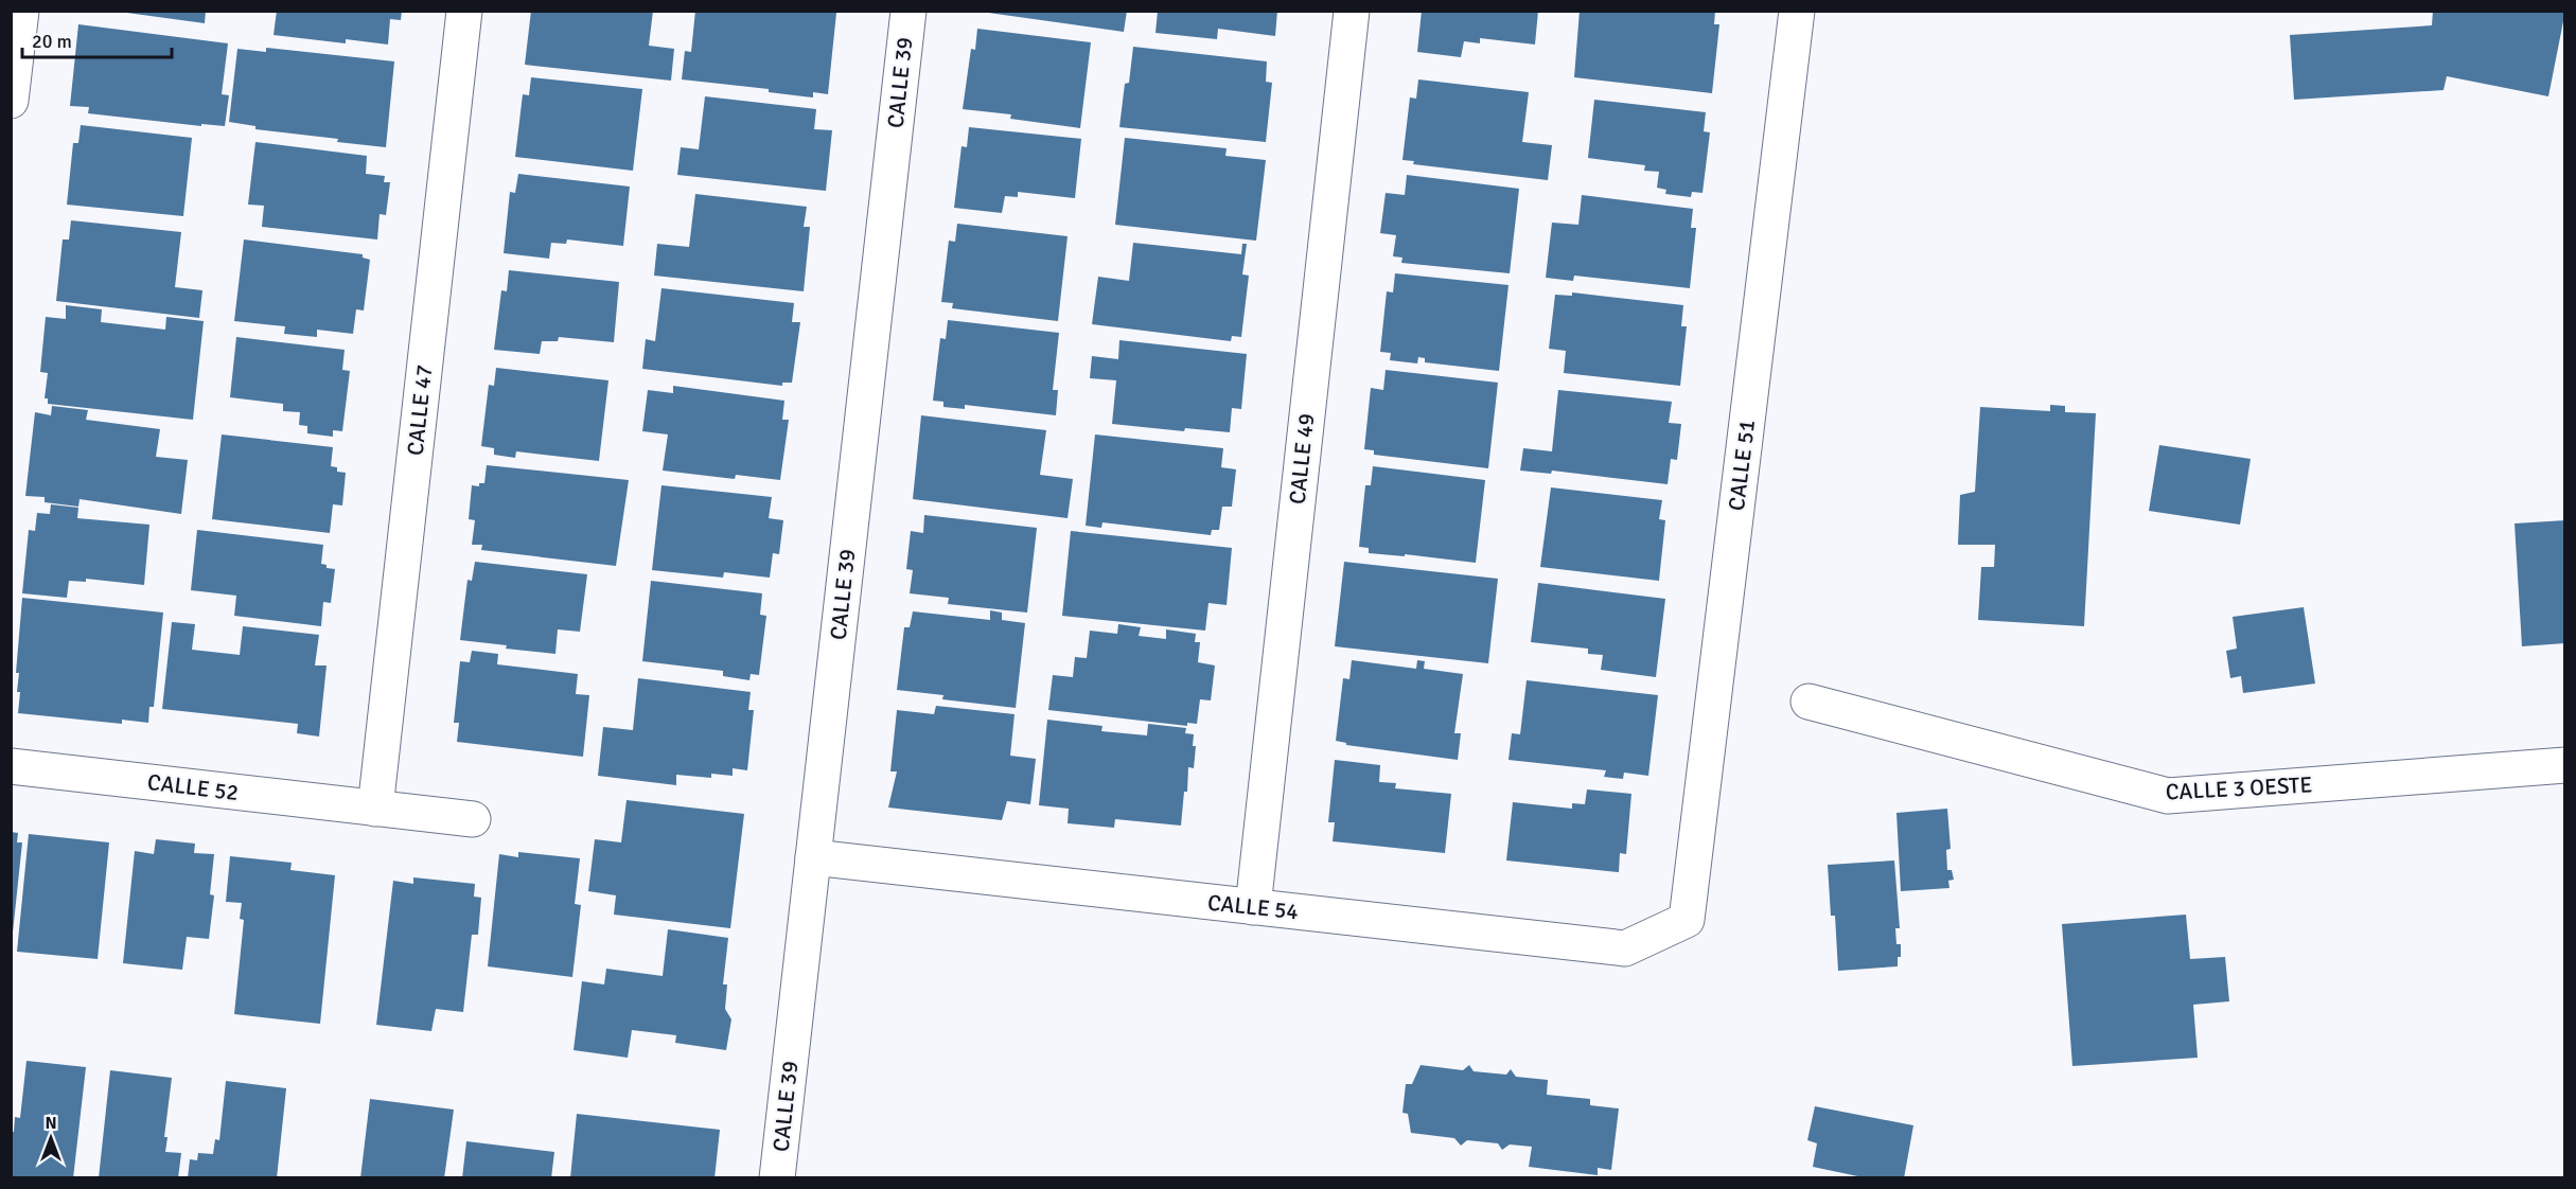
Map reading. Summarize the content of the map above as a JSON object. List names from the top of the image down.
{
  "streets": {
    "street": [
      "CALLE 39",
      "CALLE 47",
      "CALLE 49",
      "CALLE 51",
      "CALLE 52",
      "CALLE 3 OESTE",
      "CALLE 54"
    ]
  },
  "crossings": [
    ["CALLE 39", "CALLE 54"],
    ["CALLE 47", "CALLE 52"],
    ["CALLE 49", "CALLE 54"],
    ["CALLE 51", "CALLE 54"]
  ],
  "scale_bar": "20 m",
  "north": "top"
}
